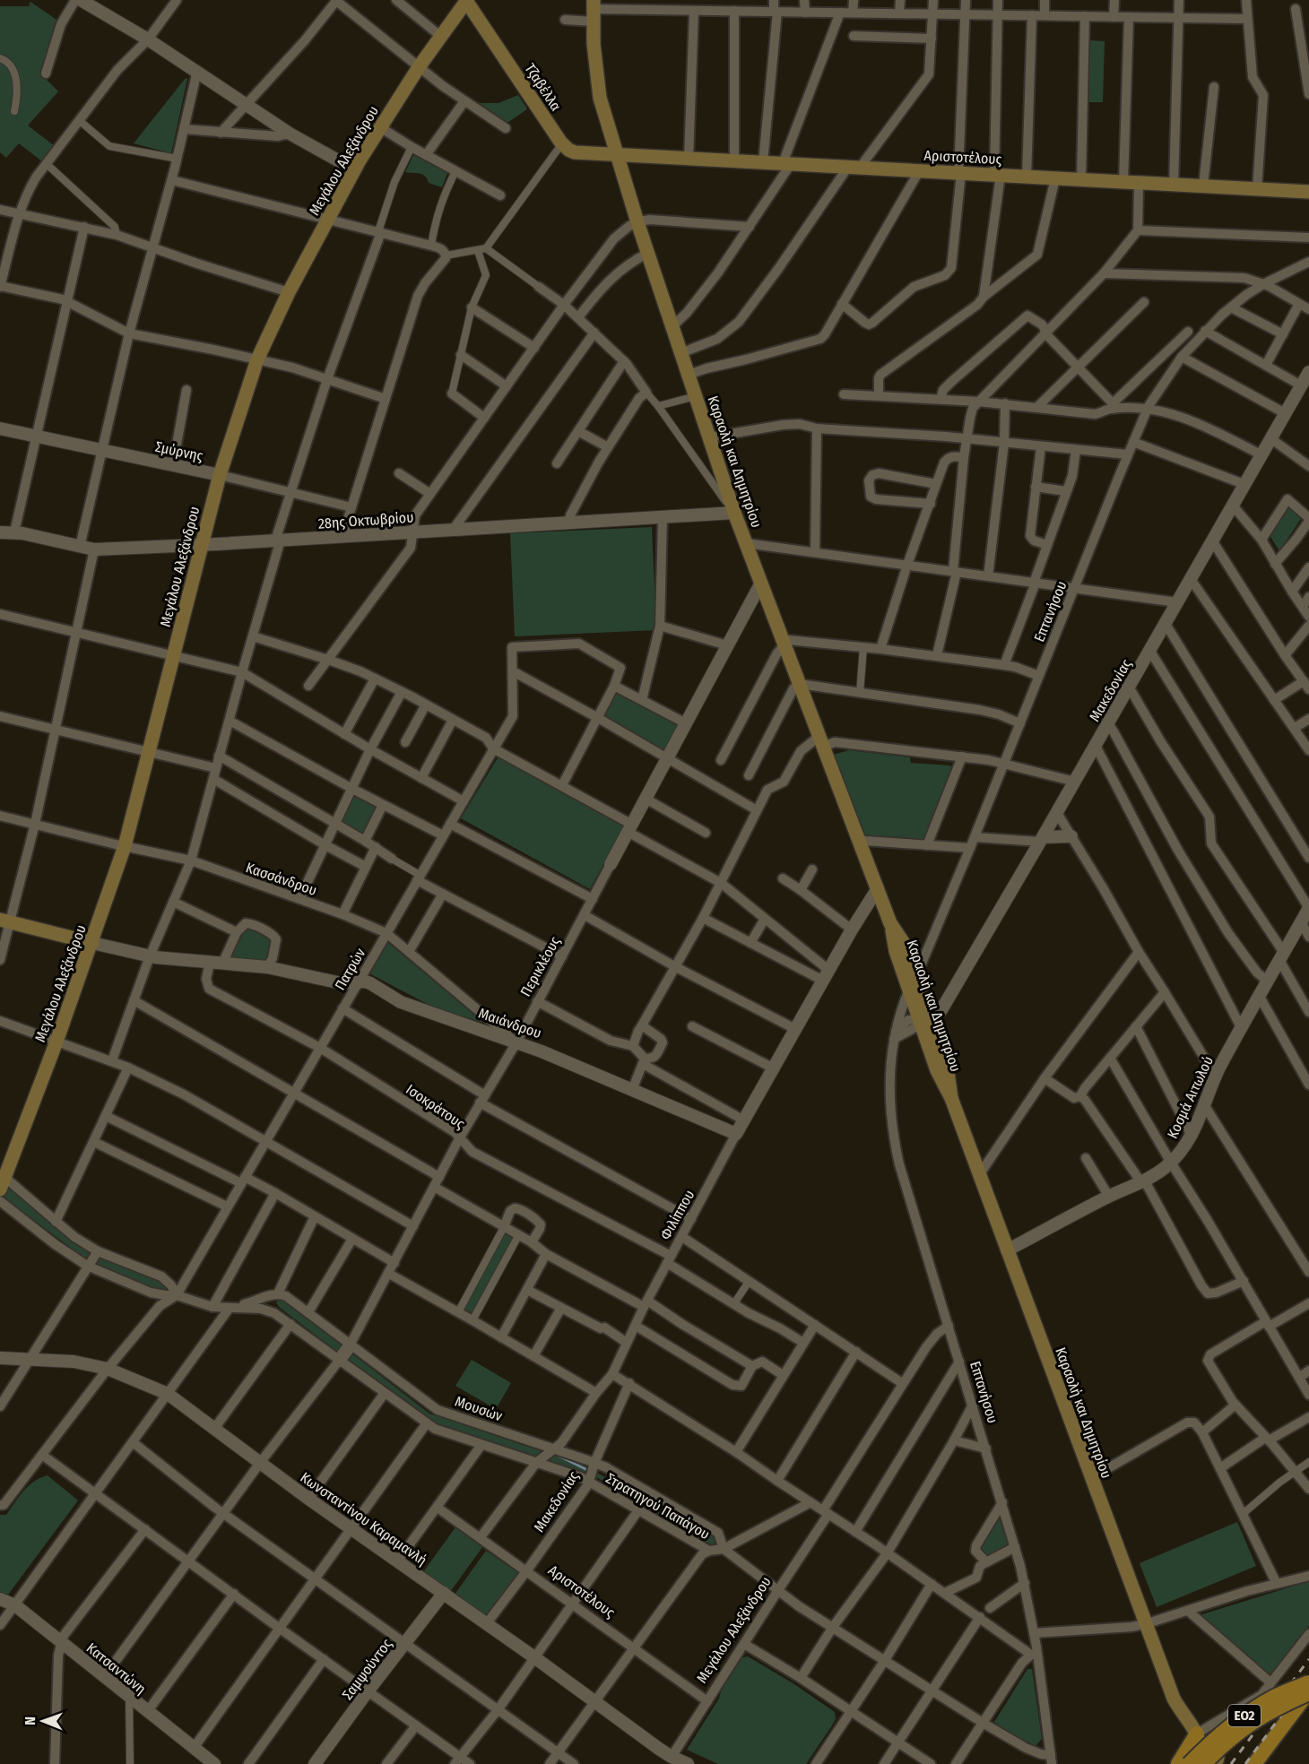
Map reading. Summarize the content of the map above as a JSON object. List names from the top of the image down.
{
  "streets": {
    "main road": [
      "Τζαβέλλα",
      "Αριστοτέλους",
      "Μεγάλου Αλεξάνδρου",
      "Καραολή και Δημητρίου",
      "Μαιάνδρου",
      "ΕΟ2"
    ],
    "street": [
      "Σμύρνης",
      "28ης Οκτωβρίου",
      "Επτανήσου",
      "Μακεδονίας",
      "Κασσάνδρου",
      "Περικλέους",
      "Πατρών",
      "Κοσμά Αιτωλού",
      "Ισοκράτους",
      "Φιλίππου",
      "Μουσών",
      "Στρατηγού Παπάγου",
      "Κωνσταντίνου Καραμανλή",
      "Κατσαντώνη",
      "Σαμψούντος"
    ]
  },
  "crossings": [
    ["Τζαβέλλα", "Μεγάλου Αλεξάνδρου"],
    ["Αριστοτέλους", "Μεγάλου Αλεξάνδρου"],
    ["Αριστοτέλους", "Καραολή και Δημητρίου"],
    ["Αριστοτέλους", "Μακεδονίας"],
    ["Αριστοτέλους", "Φιλίππου"],
    ["Μεγάλου Αλεξάνδρου", "Σμύρνης"],
    ["Μεγάλου Αλεξάνδρου", "28ης Οκτωβρίου"],
    ["Μεγάλου Αλεξάνδρου", "Επτανήσου"],
    ["Μεγάλου Αλεξάνδρου", "Κασσάνδρου"],
    ["Μεγάλου Αλεξάνδρου", "Μαιάνδρου"],
    ["Μεγάλου Αλεξάνδρου", "Στρατηγού Παπάγου"],
    ["Μεγάλου Αλεξάνδρου", "Κωνσταντίνου Καραμανλή"],
    ["Καραολή και Δημητρίου", "28ης Οκτωβρίου"],
    ["Καραολή και Δημητρίου", "Επτανήσου"],
    ["Καραολή και Δημητρίου", "Μακεδονίας"],
    ["Καραολή και Δημητρίου", "Περικλέους"],
    ["Καραολή και Δημητρίου", "Κοσμά Αιτωλού"],
    ["Καραολή και Δημητρίου", "Φιλίππου"],
    ["Καραολή και Δημητρίου", "ΕΟ2"],
    ["Επτανήσου", "Στρατηγού Παπάγου"],
    ["Μακεδονίας", "Μουσών"],
    ["Μακεδονίας", "Στρατηγού Παπάγου"],
    ["Μακεδονίας", "Κωνσταντίνου Καραμανλή"],
    ["Κασσάνδρου", "Περικλέους"],
    ["Κασσάνδρου", "Πατρών"],
    ["Κασσάνδρου", "Μαιάνδρου"],
    ["Περικλέους", "Μαιάνδρου"],
    ["Περικλέους", "Ισοκράτους"],
    ["Περικλέους", "Μουσών"],
    ["Περικλέους", "Στρατηγού Παπάγου"],
    ["Πατρών", "Μαιάνδρου"],
    ["Πατρών", "Ισοκράτους"],
    ["Πατρών", "Στρατηγού Παπάγου"],
    ["Πατρών", "Κωνσταντίνου Καραμανλή"],
    ["Μαιάνδρου", "Ισοκράτους"],
    ["Μαιάνδρου", "Φιλίππου"],
    ["Ισοκράτους", "Φιλίππου"],
    ["Φιλίππου", "Μουσών"],
    ["Φιλίππου", "Στρατηγού Παπάγου"],
    ["Μουσών", "Στρατηγού Παπάγου"],
    ["Κωνσταντίνου Καραμανλή", "Σαμψούντος"]
  ],
  "north": "left"
}
